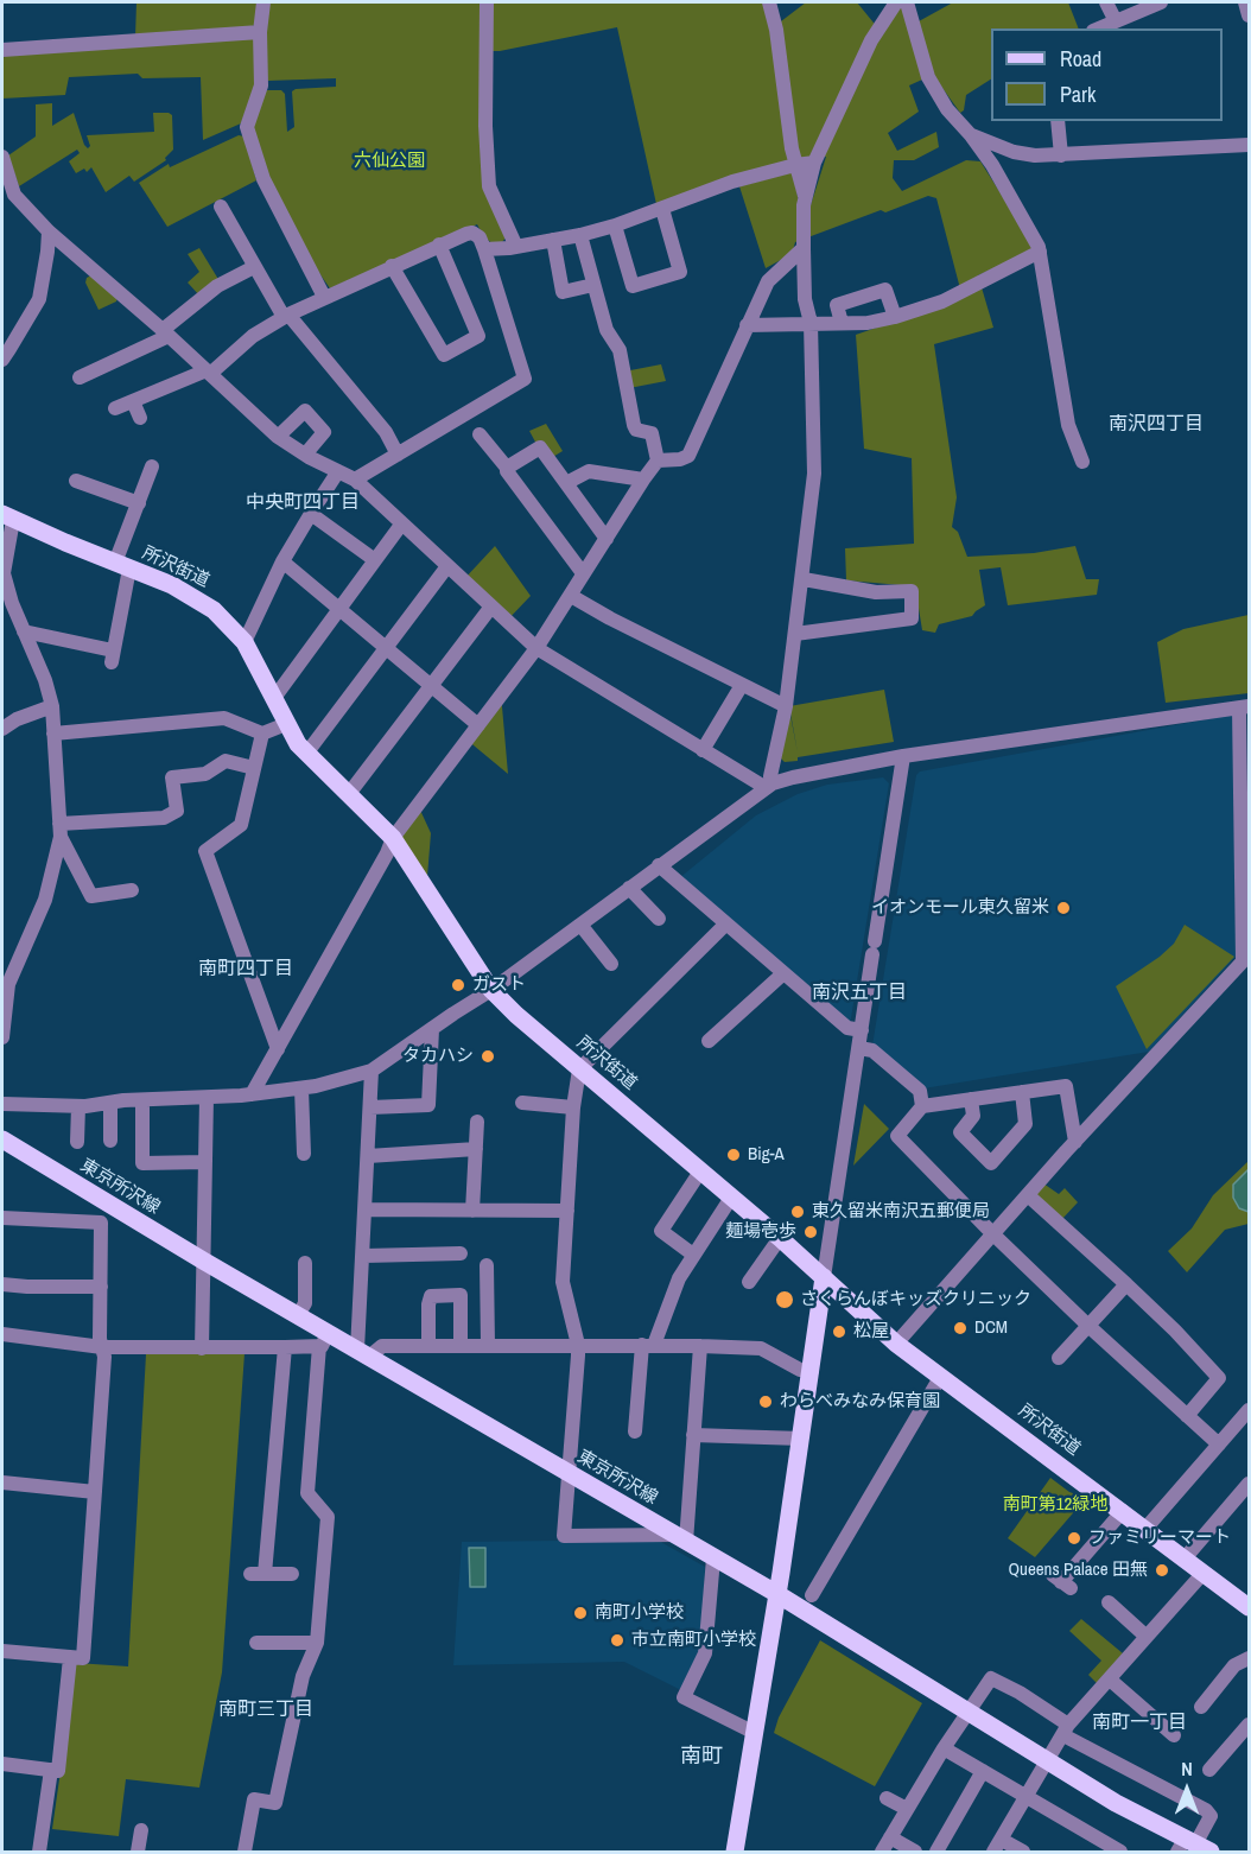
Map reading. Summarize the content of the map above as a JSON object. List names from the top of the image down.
{
  "streets": {
    "main road": ["所沢街道", "東京所沢線"]
  },
  "districts": [
    "南沢四丁目",
    "中央町四丁目",
    "南町四丁目",
    "南沢五丁目",
    "南町三丁目",
    "南町一丁目",
    "南町"
  ],
  "parks": ["六仙公園", "南町第12緑地"],
  "places": [
    "イオンモール東久留米",
    "ガスト",
    "タカハシ",
    "Big-A",
    "東久留米南沢五郵便局",
    "麺場壱歩",
    "さくらんぼキッズクリニック",
    "DCM",
    "松屋",
    "わらべみなみ保育園",
    "ファミリーマート",
    "Queens Palace 田無",
    "南町小学校",
    "市立南町小学校"
  ],
  "legend": ["Road", "Park"],
  "north": "top"
}
